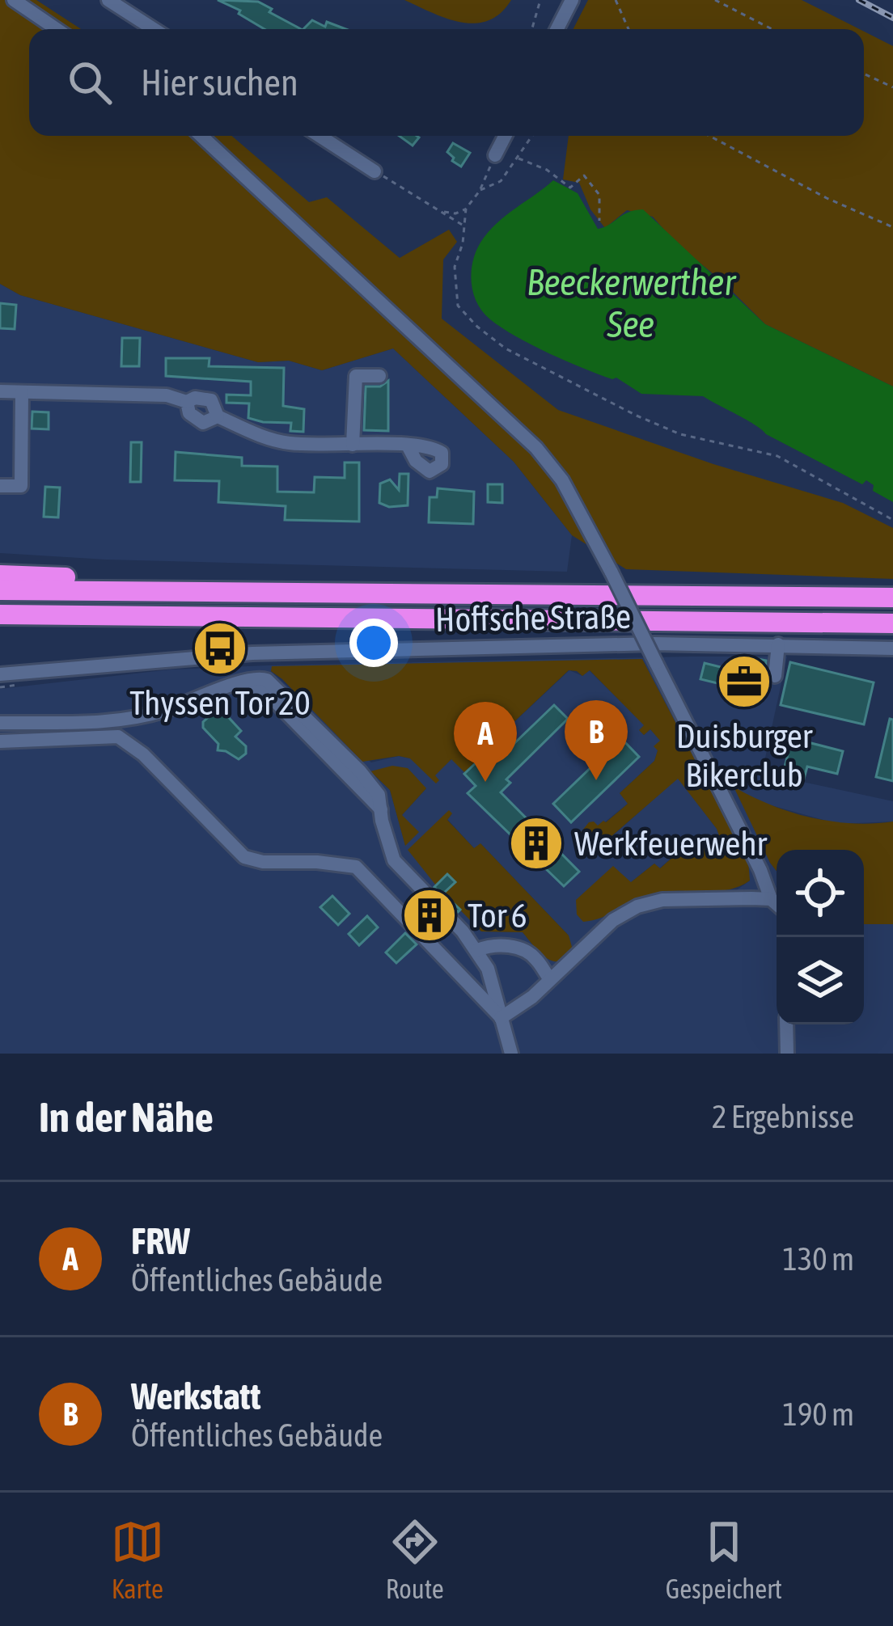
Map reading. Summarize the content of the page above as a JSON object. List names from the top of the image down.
{
  "streets": {
    "street": ["Hoffsche Straße"]
  },
  "water": ["Beeckerwerther See"],
  "places": {
    "bus stop": ["Thyssen Tor 20"],
    "office": ["Duisburger Bikerclub"],
    "building": ["Werkfeuerwehr", "Tor 6"]
  },
  "page": {
    "search": "Hier suchen",
    "pins": ["B", "A"],
    "heading": ["In der Nähe", "2 Ergebnisse"],
    "list": [
      {
        "mark": "A",
        "name": "FRW",
        "note": "Öffentliches Gebäude",
        "value": "130 m"
      },
      {
        "mark": "B",
        "name": "Werkstatt",
        "note": "Öffentliches Gebäude",
        "value": "190 m"
      }
    ],
    "nav": ["Karte", "Route", "Gespeichert"]
  }
}
